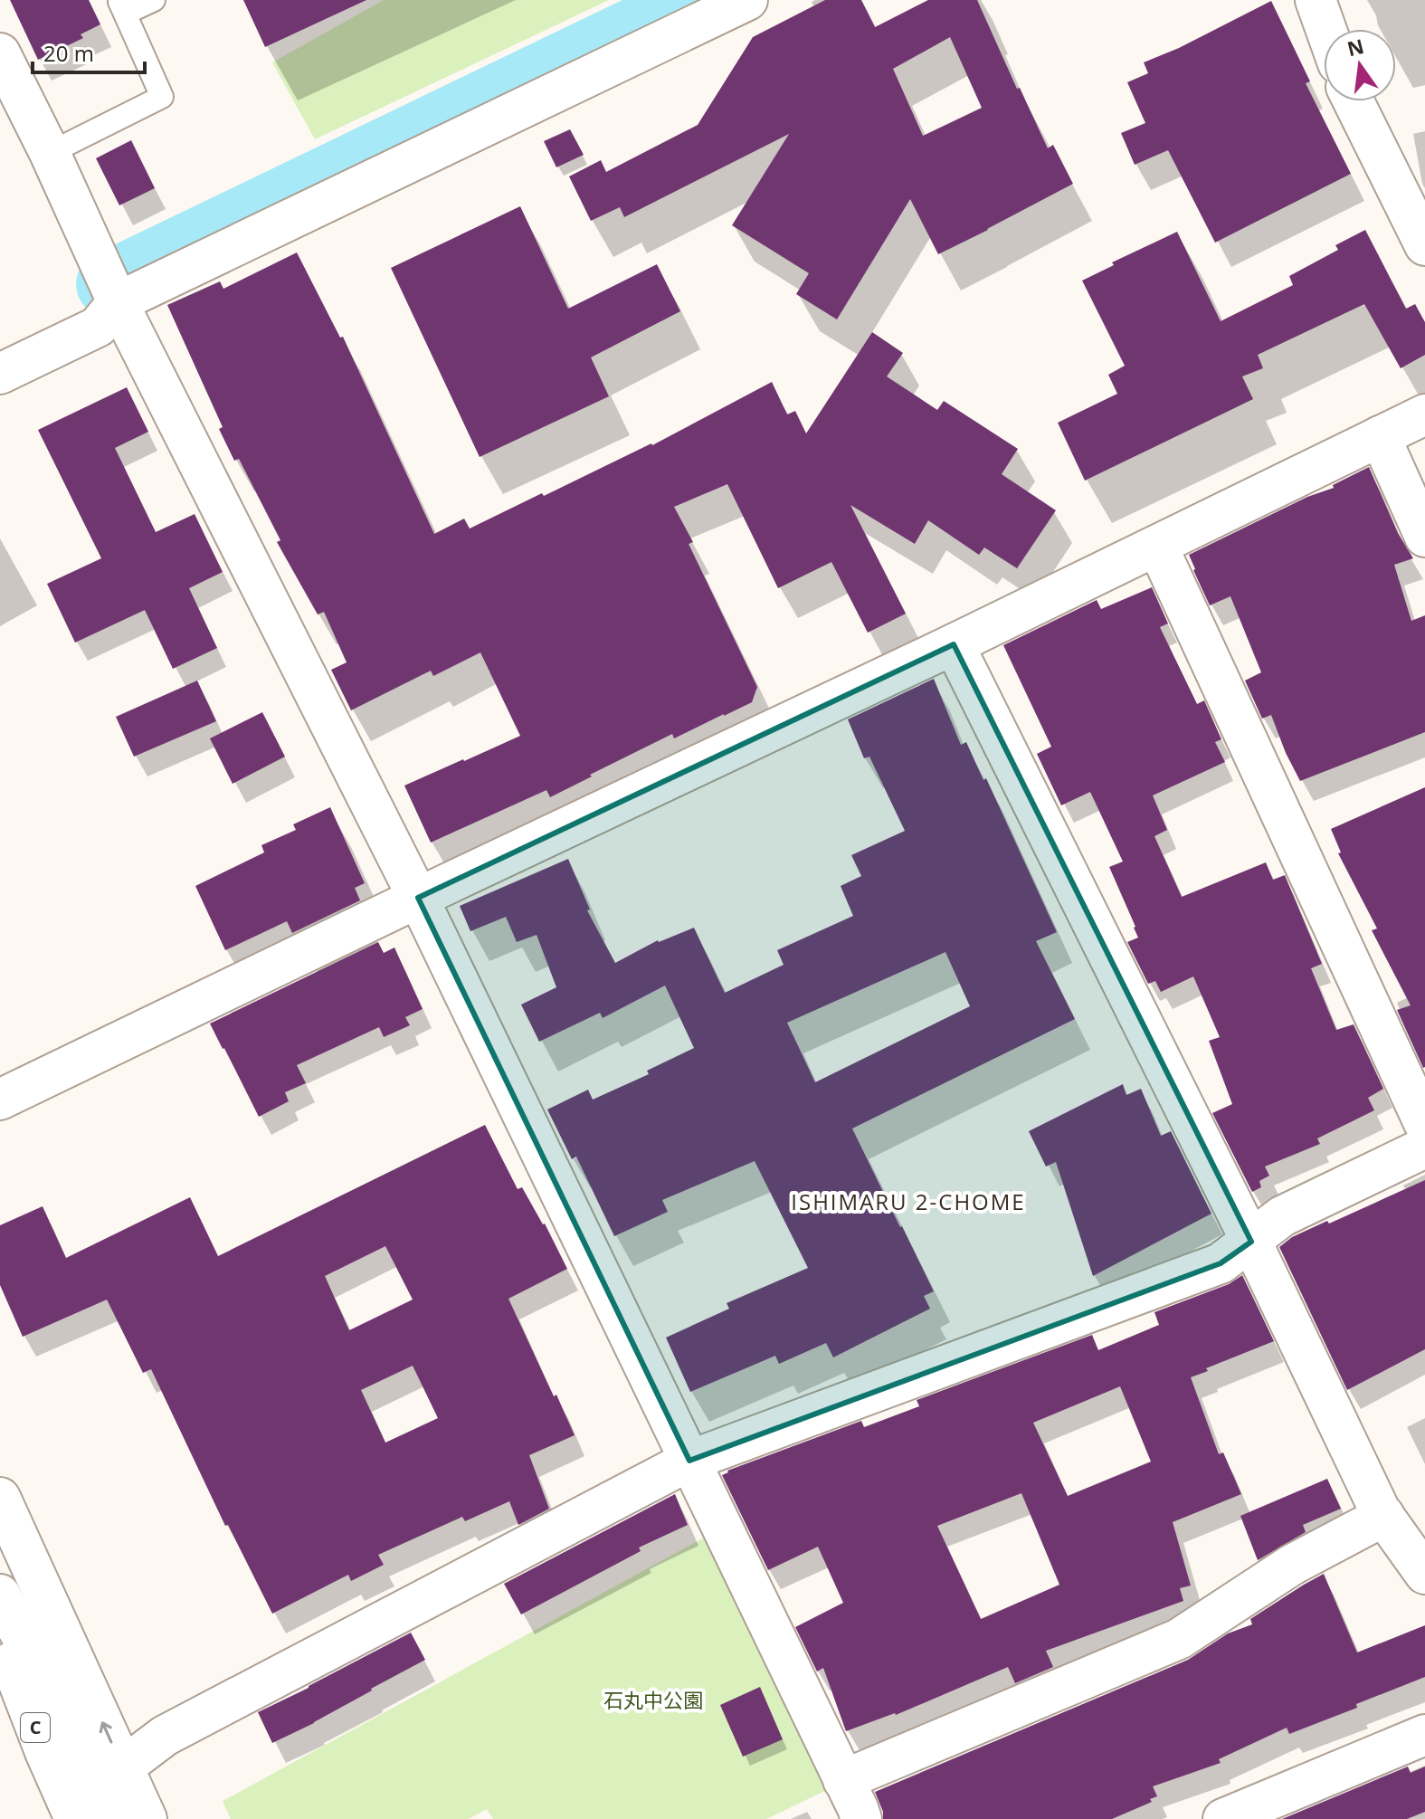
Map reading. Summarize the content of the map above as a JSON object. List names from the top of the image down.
{
  "streets": {
    "main road": ["C"]
  },
  "districts": ["ISHIMARU 2-CHOME"],
  "parks": ["石丸中公園"],
  "scale_bar": "20 m",
  "north": "top"
}
